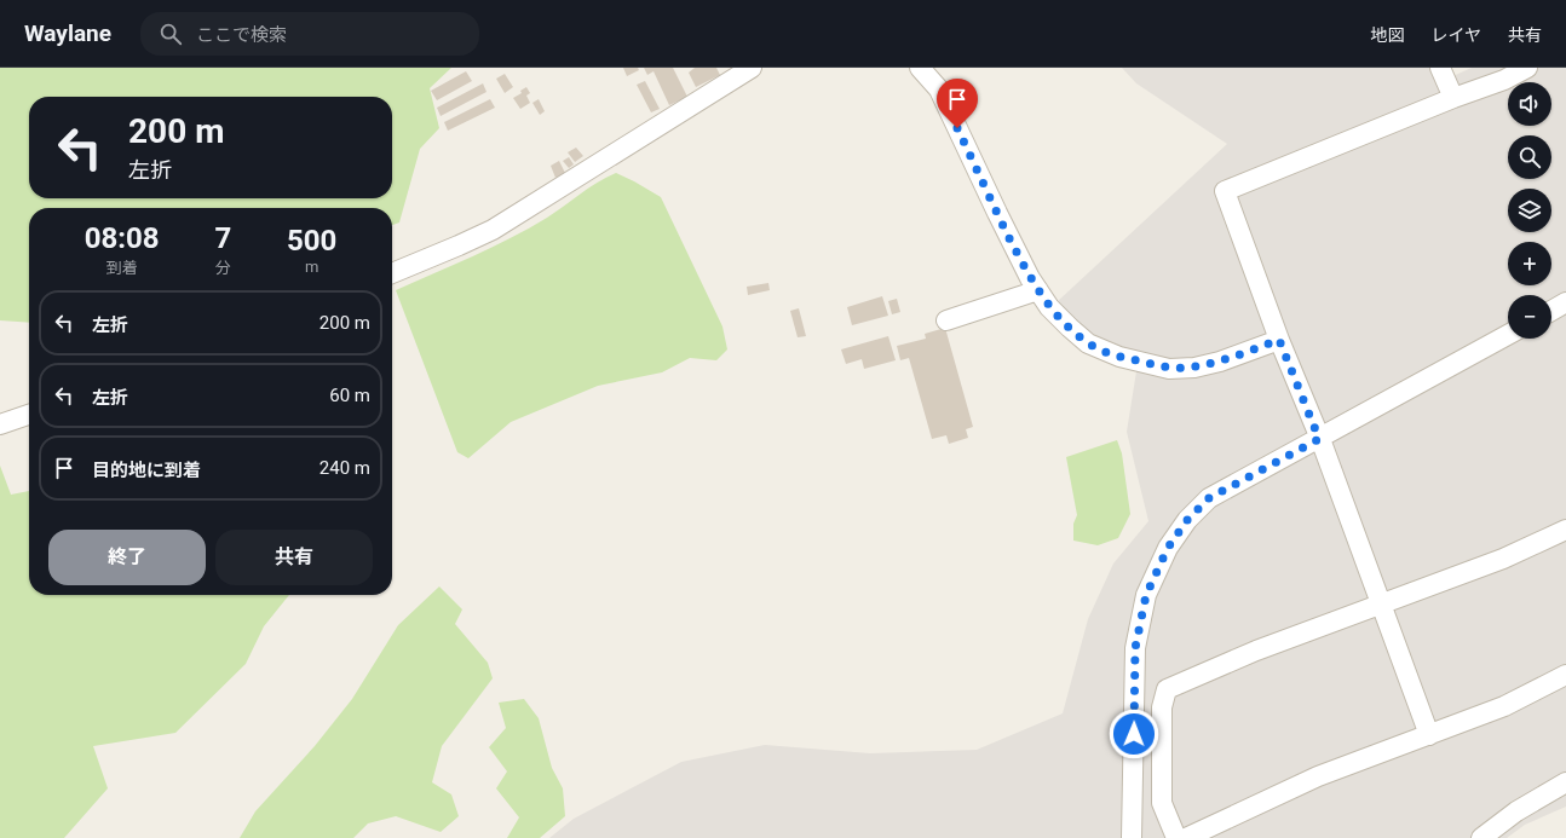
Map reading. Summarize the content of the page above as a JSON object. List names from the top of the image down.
{
  "page": {
    "header": "Waylane",
    "search": "ここで検索",
    "nav": ["地図", "レイヤ", "共有"],
    "map_buttons": ["+", "−"],
    "turn": ["200 m", "左折"],
    "eta": [
      "08:08",
      "到着",
      "7",
      "分",
      "500",
      "m"
    ],
    "list": [
      {
        "name": "左折",
        "value": "200 m"
      },
      {
        "name": "左折",
        "value": "60 m"
      },
      {
        "name": "目的地に到着",
        "value": "240 m"
      }
    ],
    "buttons": ["終了", "共有"]
  }
}
